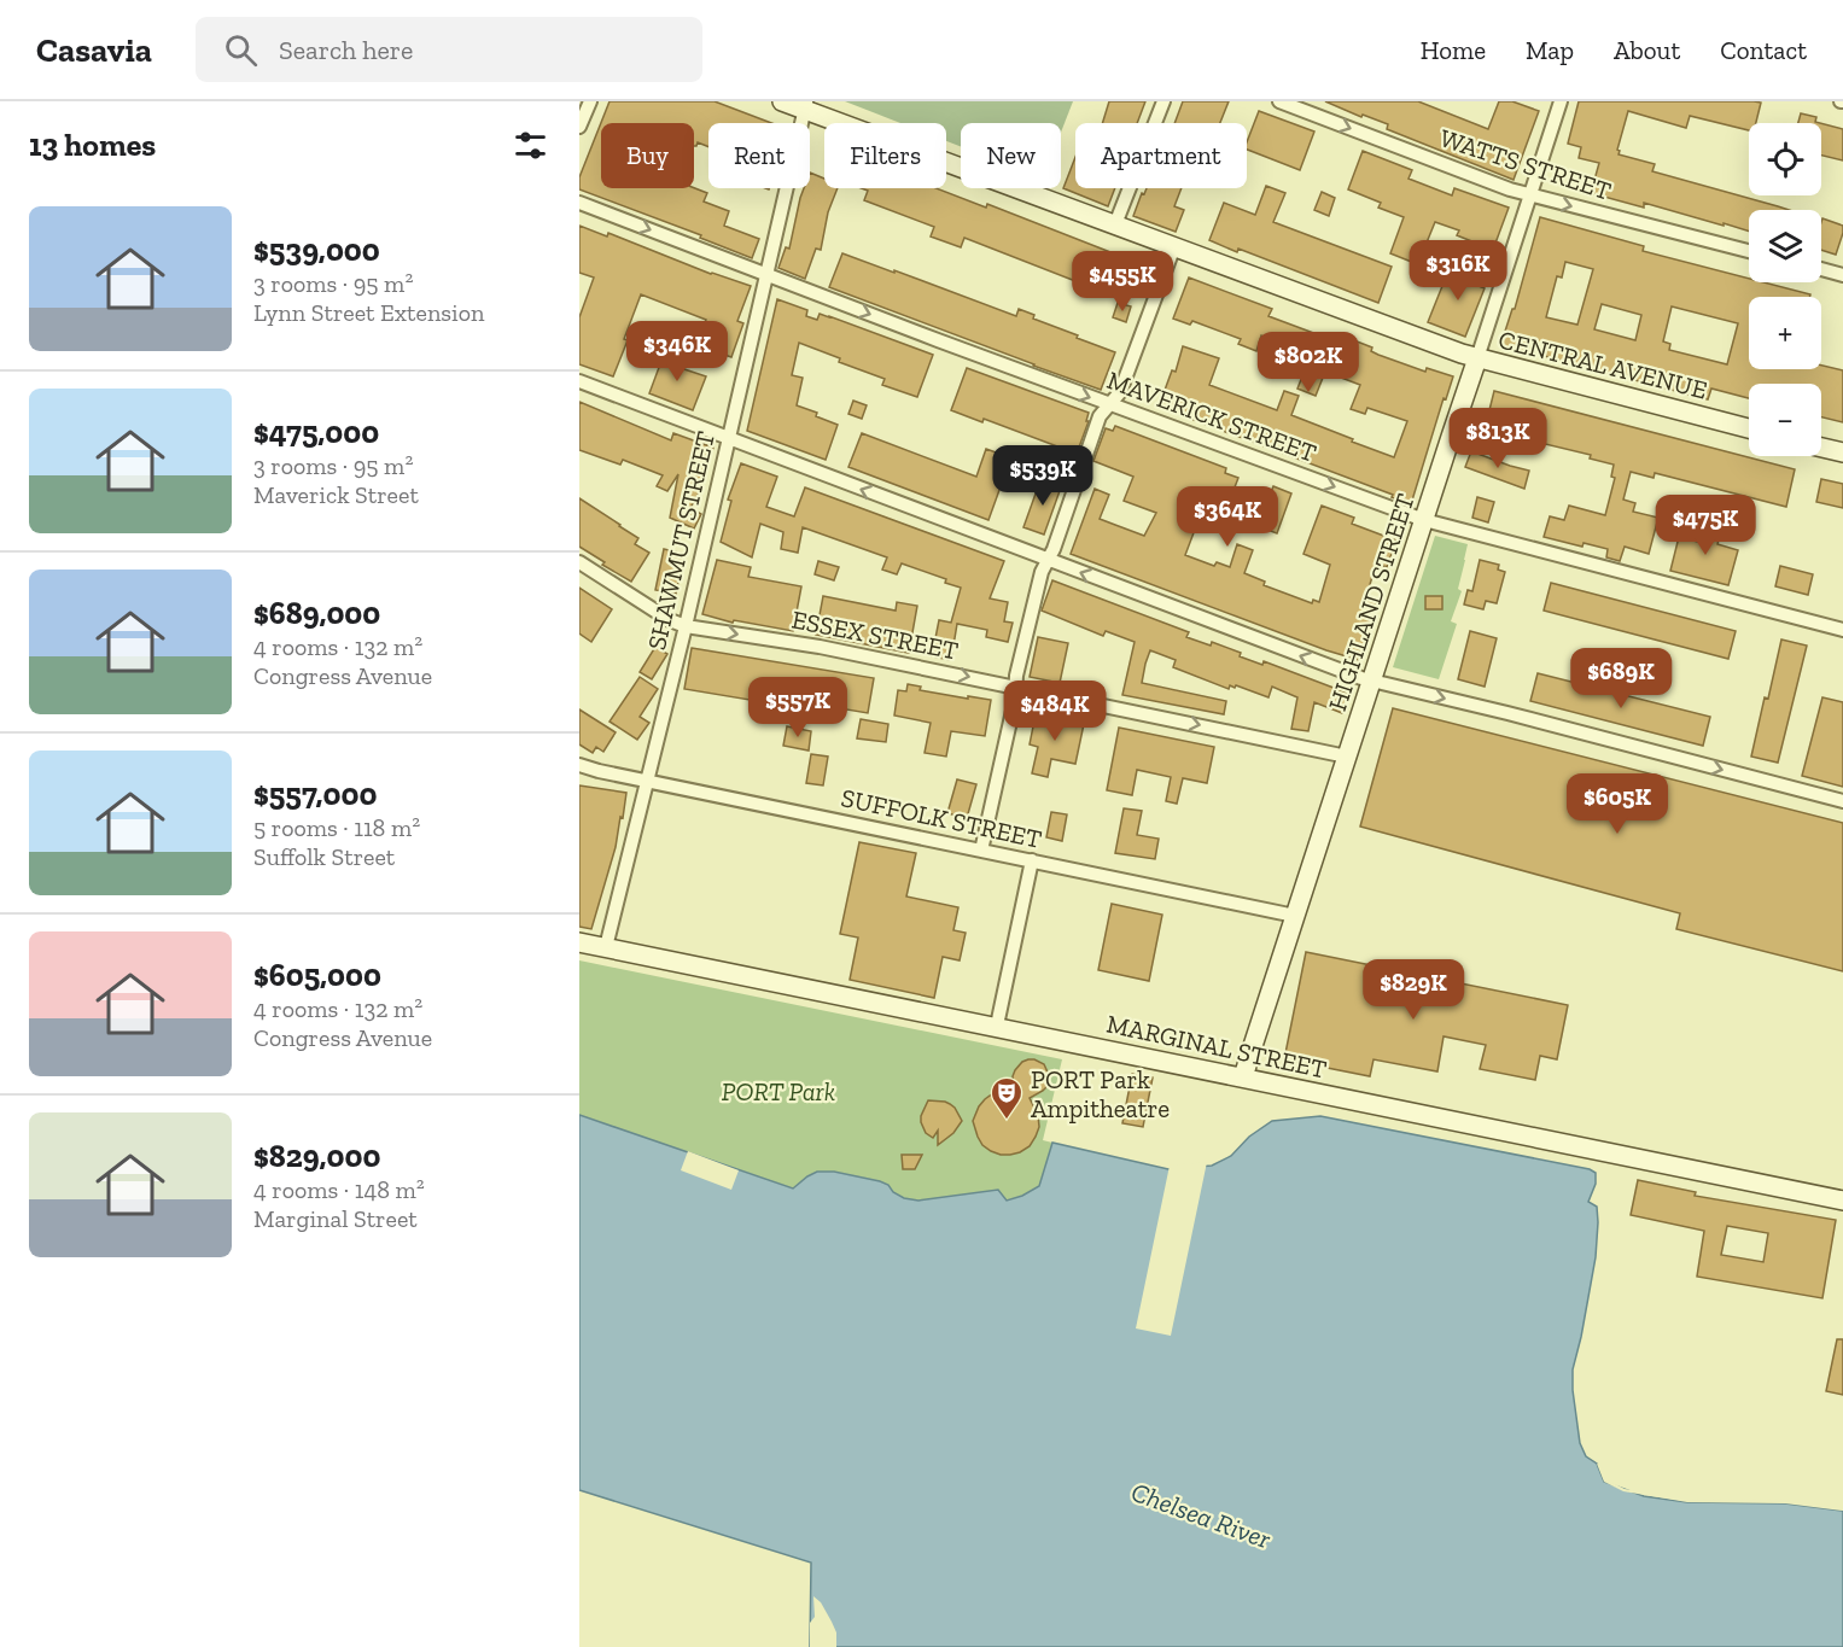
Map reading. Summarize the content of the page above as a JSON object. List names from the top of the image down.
{
  "streets": {
    "street": [
      "WATTS STREET",
      "CENTRAL AVENUE",
      "MAVERICK STREET",
      "SHAWMUT STREET",
      "HIGHLAND STREET",
      "ESSEX STREET",
      "SUFFOLK STREET",
      "MARGINAL STREET"
    ]
  },
  "crossings": [
    ["WATTS STREET", "HIGHLAND STREET"],
    ["CENTRAL AVENUE", "SHAWMUT STREET"],
    ["CENTRAL AVENUE", "HIGHLAND STREET"],
    ["MAVERICK STREET", "SHAWMUT STREET"],
    ["MAVERICK STREET", "HIGHLAND STREET"],
    ["SHAWMUT STREET", "ESSEX STREET"],
    ["SHAWMUT STREET", "SUFFOLK STREET"],
    ["SHAWMUT STREET", "MARGINAL STREET"],
    ["HIGHLAND STREET", "ESSEX STREET"],
    ["HIGHLAND STREET", "SUFFOLK STREET"],
    ["HIGHLAND STREET", "MARGINAL STREET"]
  ],
  "one_way": ["WATTS STREET", "MAVERICK STREET"],
  "water": ["Chelsea River"],
  "parks": ["PORT Park"],
  "places": {
    "theatre": ["PORT Park Ampitheatre"]
  },
  "page": {
    "header": "Casavia",
    "search": "Search here",
    "nav": [
      "Home",
      "Map",
      "About",
      "Contact"
    ],
    "heading": "13 homes",
    "map_buttons": ["+", "−"],
    "chip": [
      "Buy",
      "Rent",
      "Filters",
      "New",
      "Apartment"
    ],
    "list": [
      {
        "name": "$539,000",
        "note": "3 rooms · 95 m² · Lynn Street Extension"
      },
      {
        "name": "$475,000",
        "note": "3 rooms · 95 m² · Maverick Street"
      },
      {
        "name": "$689,000",
        "note": "4 rooms · 132 m² · Congress Avenue"
      },
      {
        "name": "$557,000",
        "note": "5 rooms · 118 m² · Suffolk Street"
      },
      {
        "name": "$605,000",
        "note": "4 rooms · 132 m² · Congress Avenue"
      },
      {
        "name": "$829,000",
        "note": "4 rooms · 148 m² · Marginal Street"
      }
    ],
    "price": [
      "$316K",
      "$455K",
      "$346K",
      "$802K",
      "$813K",
      "$539K",
      "$364K",
      "$475K",
      "$689K",
      "$557K",
      "$484K",
      "$605K",
      "$829K"
    ]
  }
}
